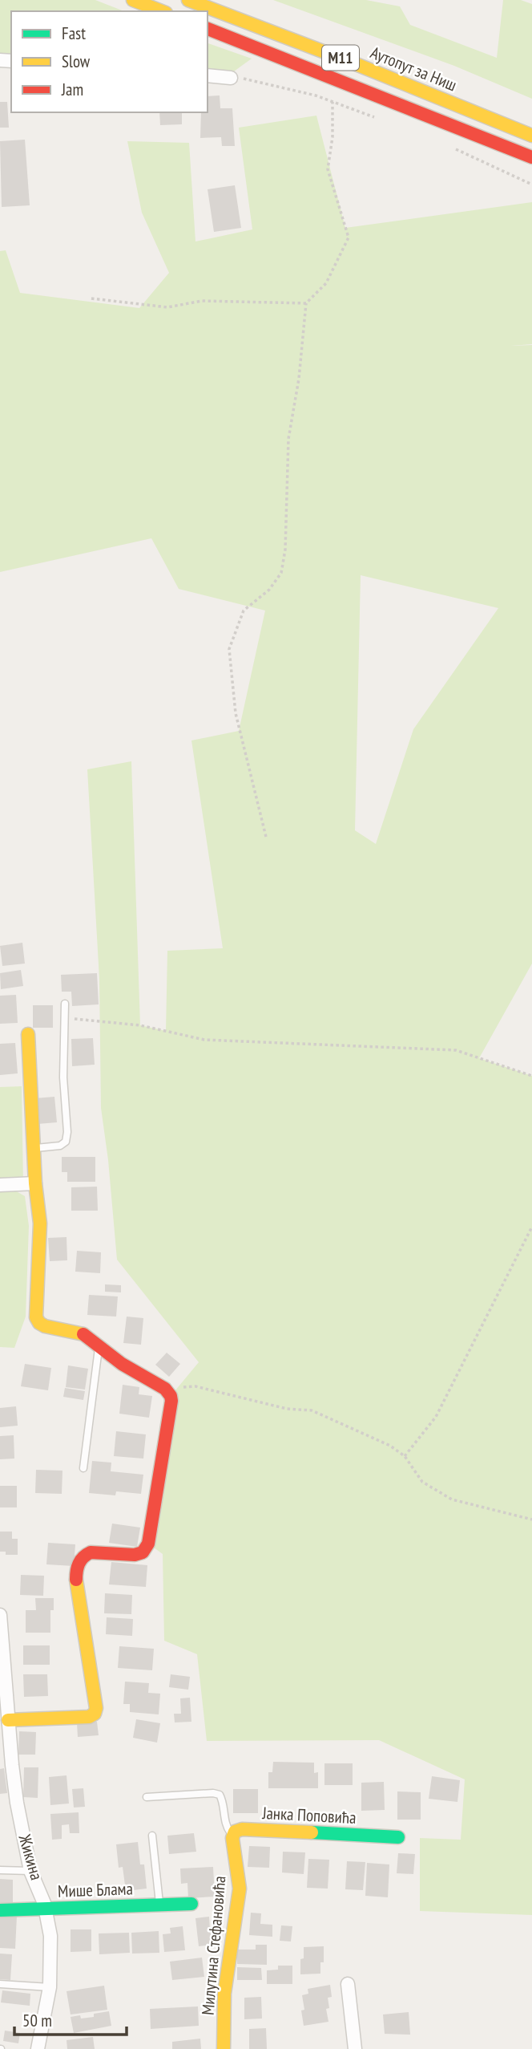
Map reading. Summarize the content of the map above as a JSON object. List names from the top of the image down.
{
  "streets": {
    "main road": [
      "M11",
      "Аутопут за Ниш",
      "Јанка Поповића",
      "Мише Блама",
      "Милутина Стефановића"
    ],
    "street": ["Жикина"]
  },
  "crossings": [
    ["Јанка Поповића", "Милутина Стефановића"],
    ["Жикина", "Мише Блама"]
  ],
  "legend": ["Fast", "Slow", "Jam"],
  "scale_bar": "50 m"
}
